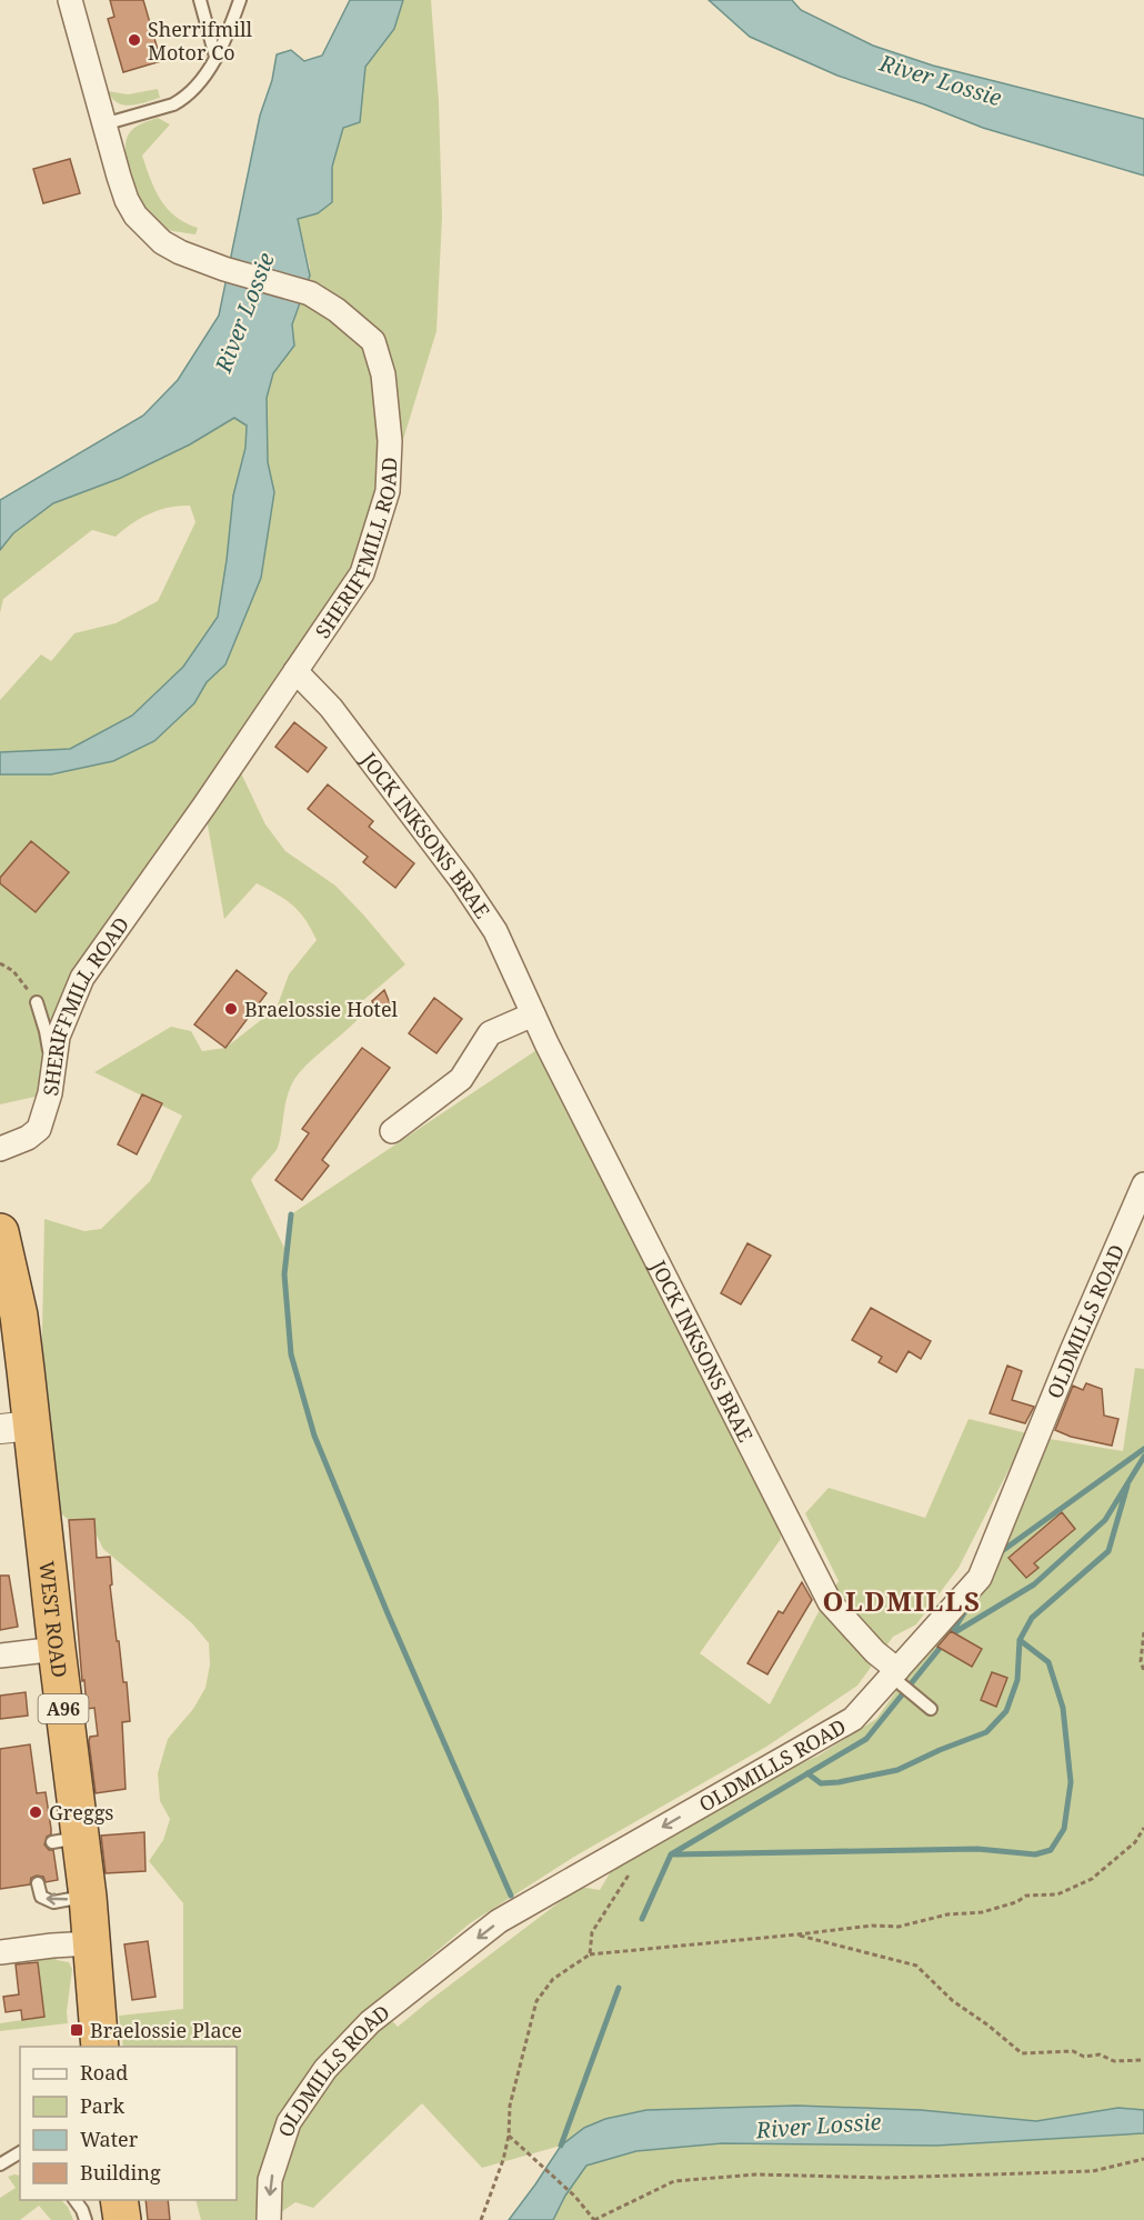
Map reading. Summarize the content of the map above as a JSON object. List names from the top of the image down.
{
  "streets": {
    "highway": ["WEST ROAD", "A96"],
    "street": ["SHERIFFMILL ROAD", "JOCK INKSONS BRAE", "OLDMILLS ROAD"]
  },
  "crossings": [
    ["SHERIFFMILL ROAD", "JOCK INKSONS BRAE"],
    ["JOCK INKSONS BRAE", "OLDMILLS ROAD"]
  ],
  "one_way": ["OLDMILLS ROAD"],
  "districts": ["OLDMILLS"],
  "water": ["River Lossie"],
  "places": {
    "other": ["Sherrifmill Motor Co", "Braelossie Hotel", "Greggs"],
    "transit": ["Braelossie Place"]
  },
  "legend": [
    "Road",
    "Park",
    "Water",
    "Building"
  ]
}
